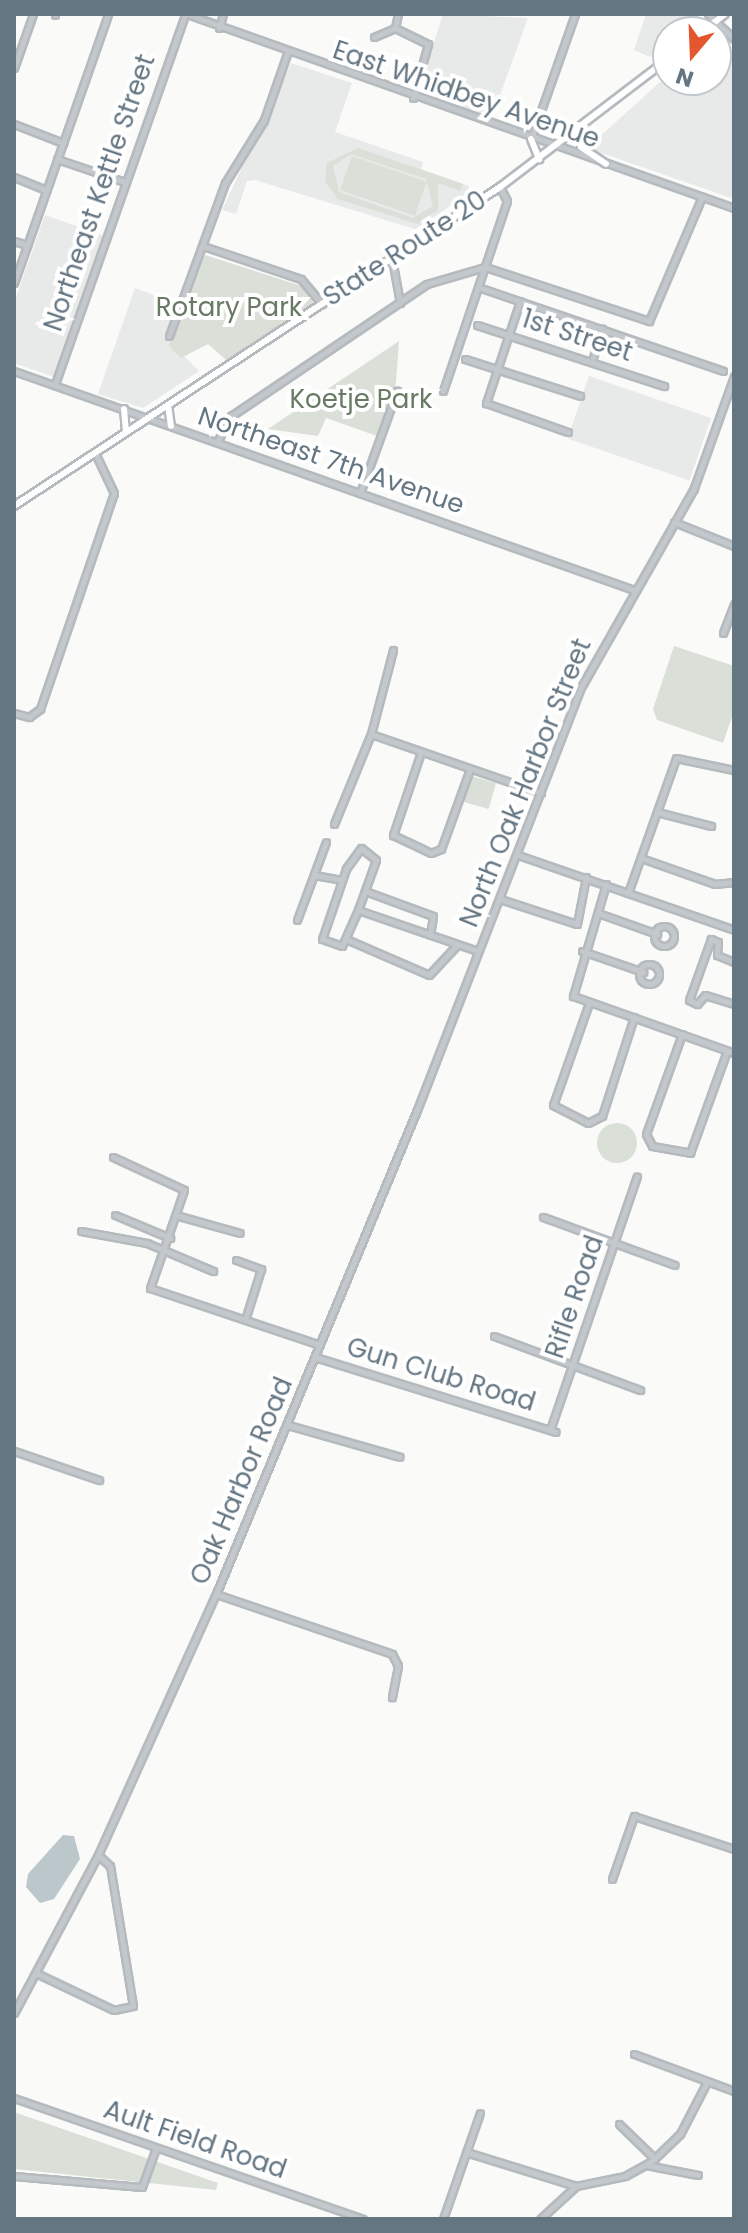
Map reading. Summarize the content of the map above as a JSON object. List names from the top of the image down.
{
  "streets": {
    "main road": ["State Route 20"],
    "street": [
      "East Whidbey Avenue",
      "Northeast Kettle Street",
      "1st Street",
      "Northeast 7th Avenue",
      "North Oak Harbor Street",
      "Rifle Road",
      "Gun Club Road",
      "Oak Harbor Road",
      "Ault Field Road"
    ]
  },
  "crossings": [
    ["East Whidbey Avenue", "Northeast Kettle Street"],
    ["East Whidbey Avenue", "State Route 20"],
    ["Northeast Kettle Street", "Northeast 7th Avenue"],
    ["State Route 20", "Northeast 7th Avenue"],
    ["Northeast 7th Avenue", "North Oak Harbor Street"],
    ["North Oak Harbor Street", "Oak Harbor Road"],
    ["Rifle Road", "Gun Club Road"],
    ["Gun Club Road", "Oak Harbor Road"]
  ],
  "parks": ["Rotary Park", "Koetje Park"],
  "north": "bottom"
}
